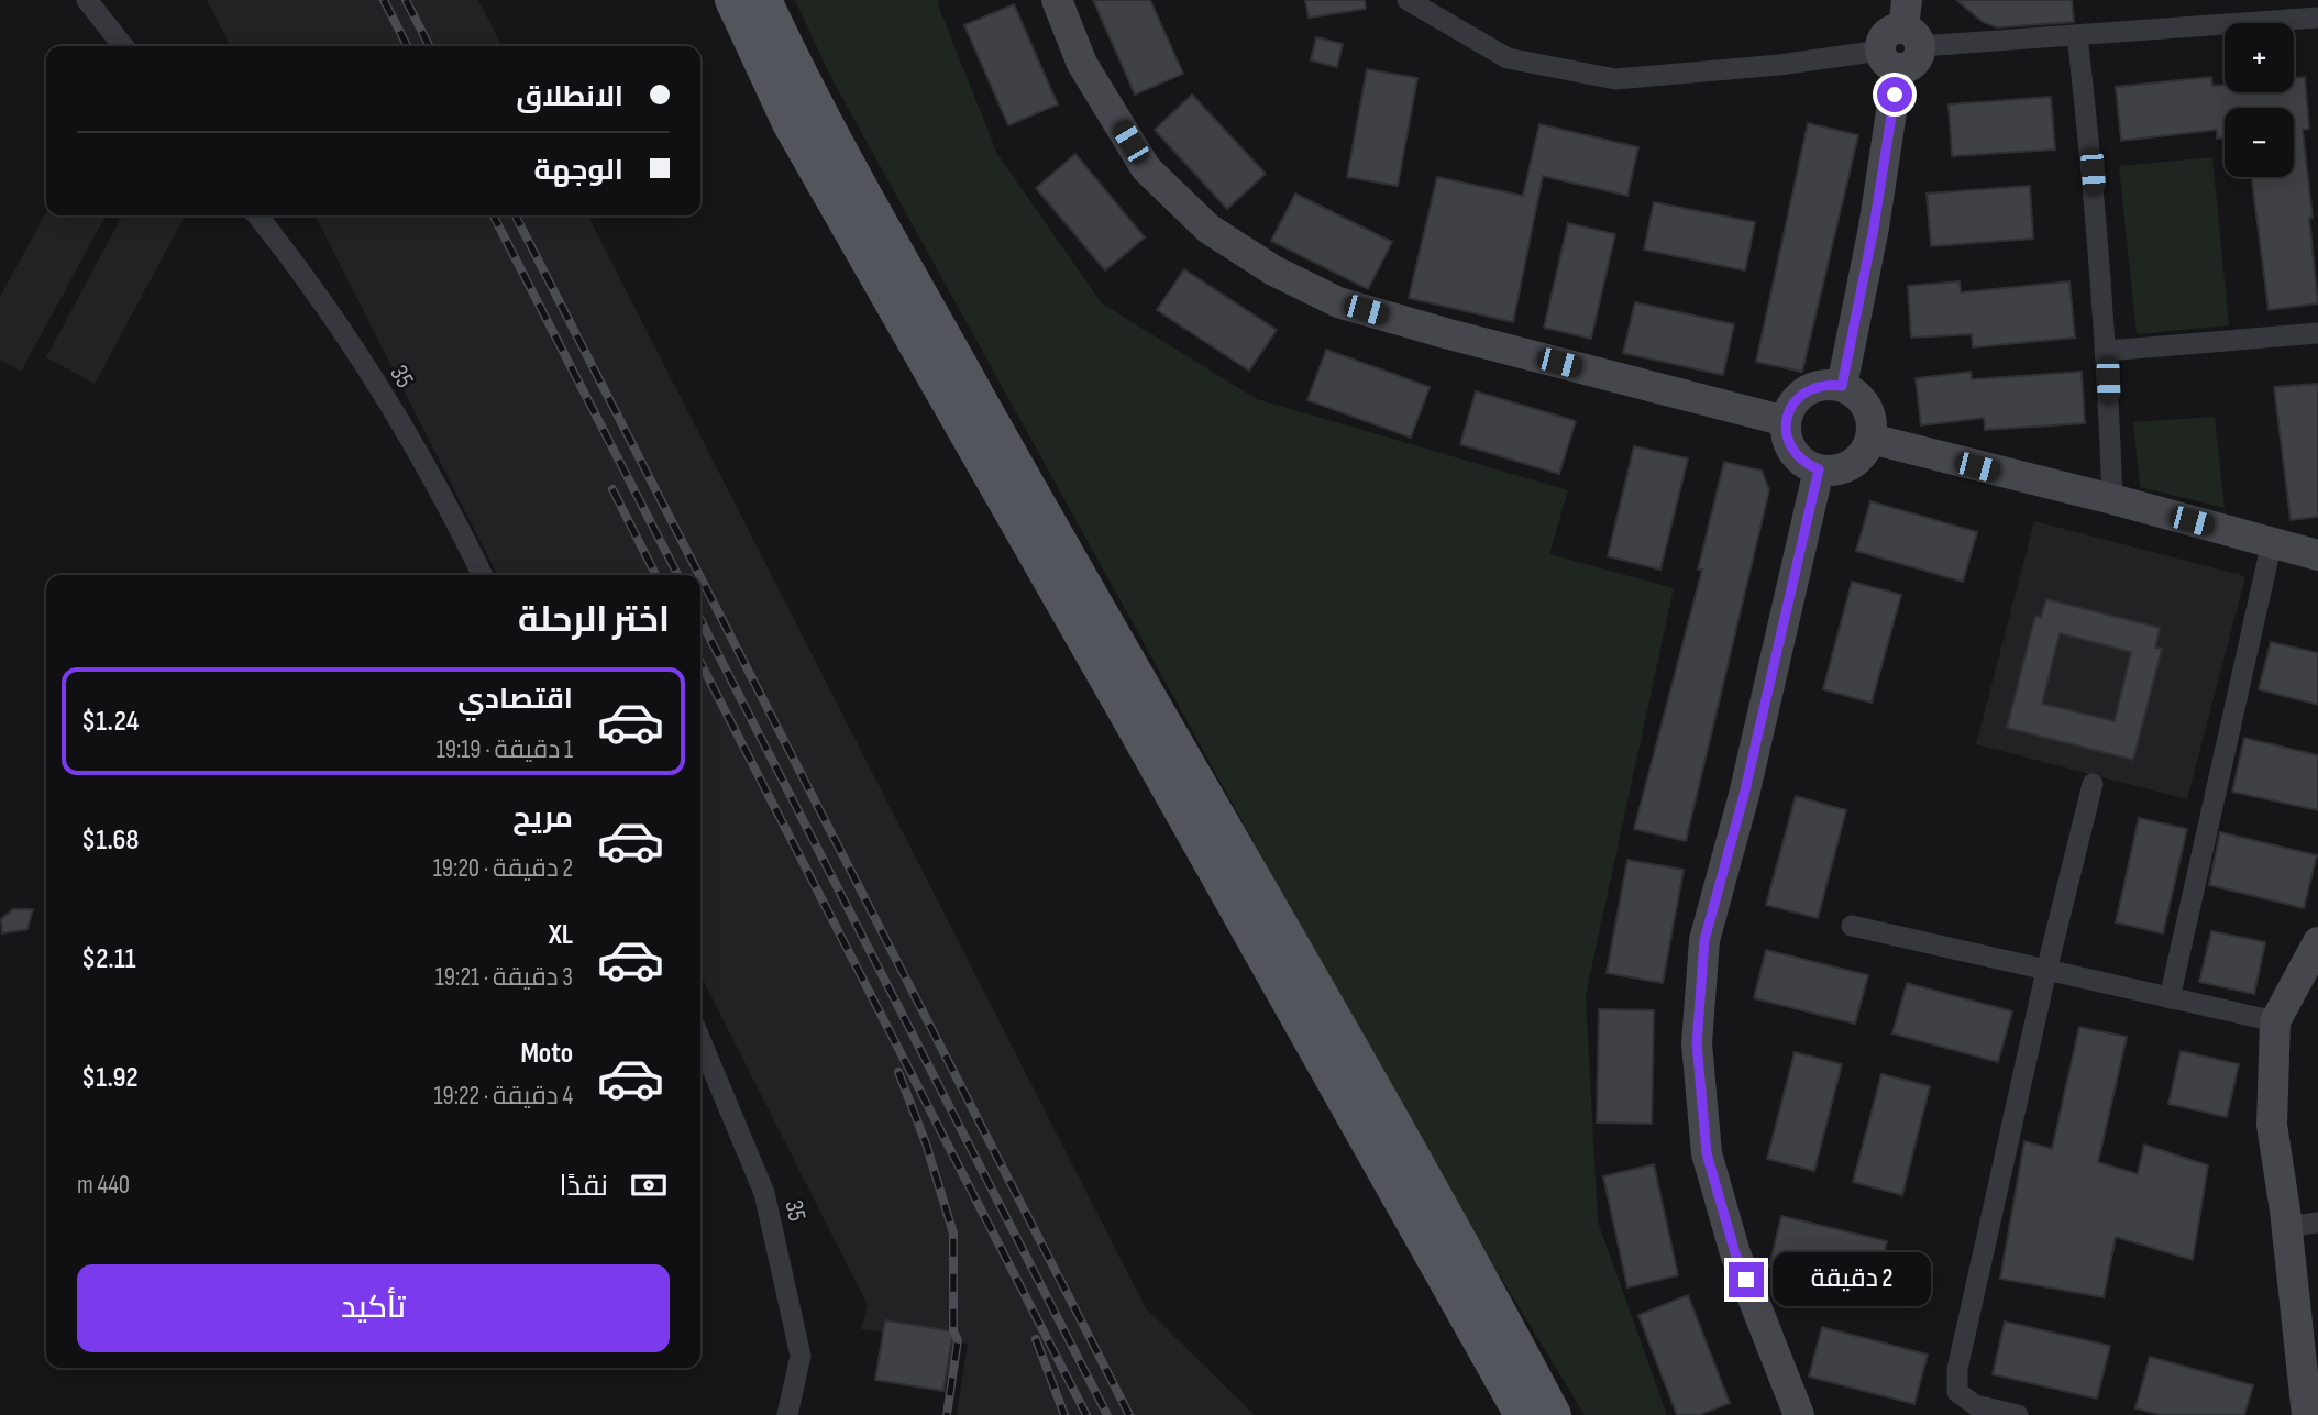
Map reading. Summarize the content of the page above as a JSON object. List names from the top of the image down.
{
  "streets": {
    "street": ["35"]
  },
  "page": {
    "map_buttons": ["+", "−"],
    "banner": ["الانطلاق", "الوجهة"],
    "heading": "اختر الرحلة",
    "list": [
      {
        "name": "اقتصادي",
        "note": "1 دقيقة · 19:19",
        "value": "$1.24"
      },
      {
        "name": "مريح",
        "note": "2 دقيقة · 19:20",
        "value": "$1.68"
      },
      {
        "name": "XL",
        "note": "3 دقيقة · 19:21",
        "value": "$2.11"
      },
      {
        "name": "Moto",
        "note": "4 دقيقة · 19:22",
        "value": "$1.92"
      }
    ],
    "pay": ["نقدًا", "440 m"],
    "buttons": "تأكيد",
    "bubble": "2 دقيقة"
  }
}
